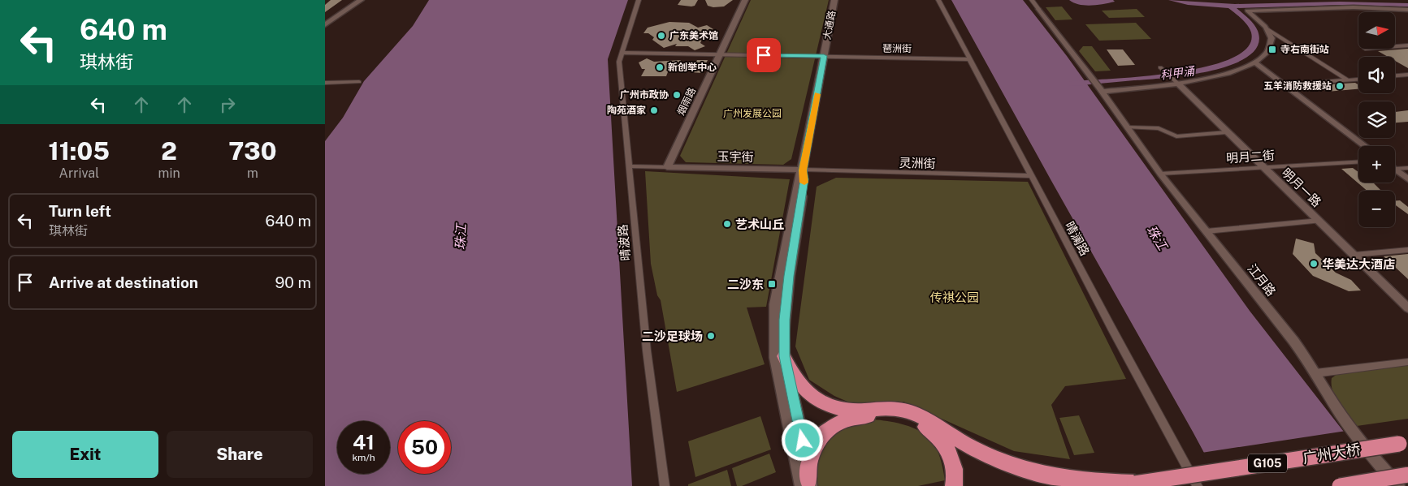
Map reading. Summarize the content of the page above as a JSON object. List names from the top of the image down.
{
  "streets": {
    "highway": ["广州大桥", "G105"],
    "main road": ["大通路", "烟雨路", "玉宇街"],
    "street": [
      "琶洲街",
      "明月二街",
      "灵洲街",
      "明月一路",
      "晴澜路",
      "晴波路",
      "江月路"
    ]
  },
  "crossings": [
    ["大通路", "琶洲街"],
    ["大通路", "玉宇街"],
    ["大通路", "灵洲街"],
    ["琶洲街", "烟雨路"],
    ["琶洲街", "晴澜路"],
    ["琶洲街", "晴波路"],
    ["烟雨路", "玉宇街"],
    ["玉宇街", "灵洲街"],
    ["明月二街", "明月一路"],
    ["明月二街", "江月路"],
    ["灵洲街", "晴澜路"]
  ],
  "water": ["科甲涌", "珠江"],
  "parks": ["广州发展公园", "传祺公园"],
  "places": {
    "other": [
      "广东美术馆",
      "新创举中心",
      "五羊消防救援站",
      "广州市政协",
      "陶苑酒家",
      "艺术山丘",
      "华美达大酒店",
      "二沙足球场"
    ],
    "transit": ["寺右南街站", "二沙东"]
  },
  "north": "right",
  "page": {
    "turn": ["640 m", "琪林街"],
    "map_buttons": ["+", "−"],
    "eta": [
      "11:05",
      "Arrival",
      "2",
      "min",
      "730",
      "m"
    ],
    "list": [
      {
        "name": "Turn left",
        "note": "琪林街",
        "value": "640 m"
      },
      {
        "name": "Arrive at destination",
        "value": "90 m"
      }
    ],
    "speed": "41 km/h",
    "limit": "50",
    "buttons": ["Exit", "Share"]
  }
}
